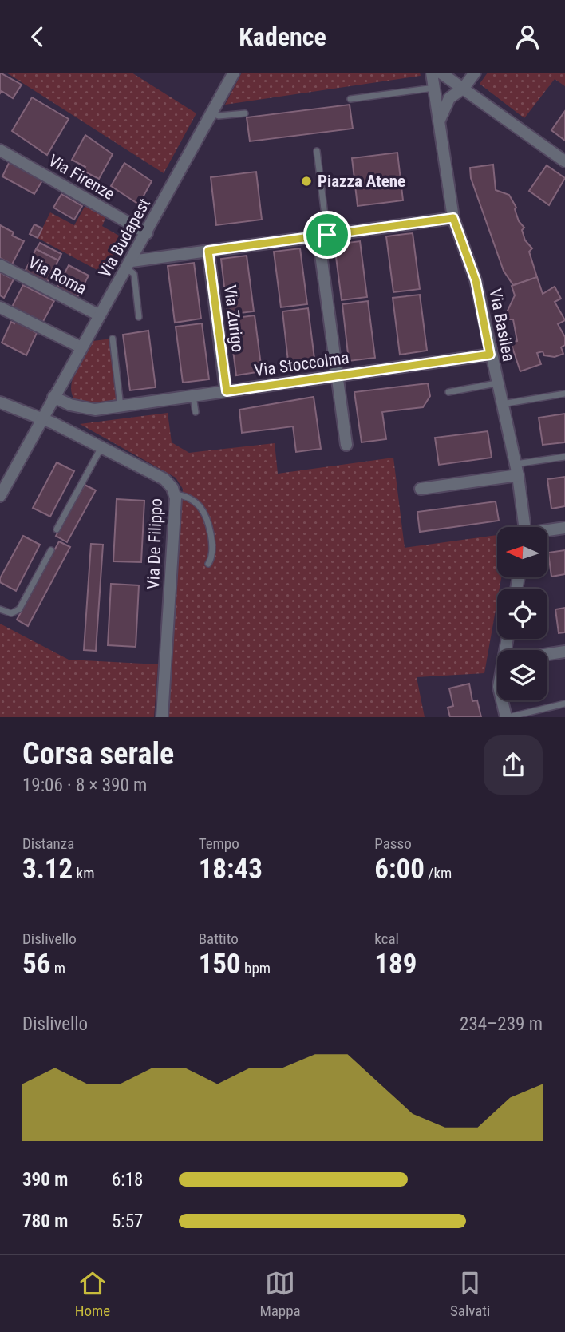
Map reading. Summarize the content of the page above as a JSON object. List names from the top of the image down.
{
  "streets": {
    "street": [
      "Via Firenze",
      "Via Budapest",
      "Via Roma",
      "Via Zurigo",
      "Via Basilea",
      "Via Stoccolma",
      "Via De Filippo"
    ]
  },
  "crossings": [
    ["Via Firenze", "Via Budapest"],
    ["Via Budapest", "Via Roma"],
    ["Via Budapest", "Via Stoccolma"],
    ["Via Budapest", "Via De Filippo"],
    ["Via Zurigo", "Via Stoccolma"],
    ["Via Basilea", "Via Stoccolma"]
  ],
  "places": ["Piazza Atene"],
  "north": "left",
  "page": {
    "header": "Kadence",
    "heading": ["Corsa serale", "19:06 · 8 × 390 m"],
    "stats": [
      ["Distanza", "3.12 km"],
      ["Tempo", "18:43"],
      ["Passo", "6:00 /km"],
      ["Dislivello", "56 m"],
      ["Battito", "150 bpm"],
      ["kcal", "189"]
    ],
    "chart": ["Dislivello", "234–239 m"],
    "list": [
      {
        "name": "390 m",
        "note": "6:18"
      },
      {
        "name": "780 m",
        "note": "5:57"
      }
    ],
    "tabs": ["Home", "Mappa", "Salvati"]
  }
}
